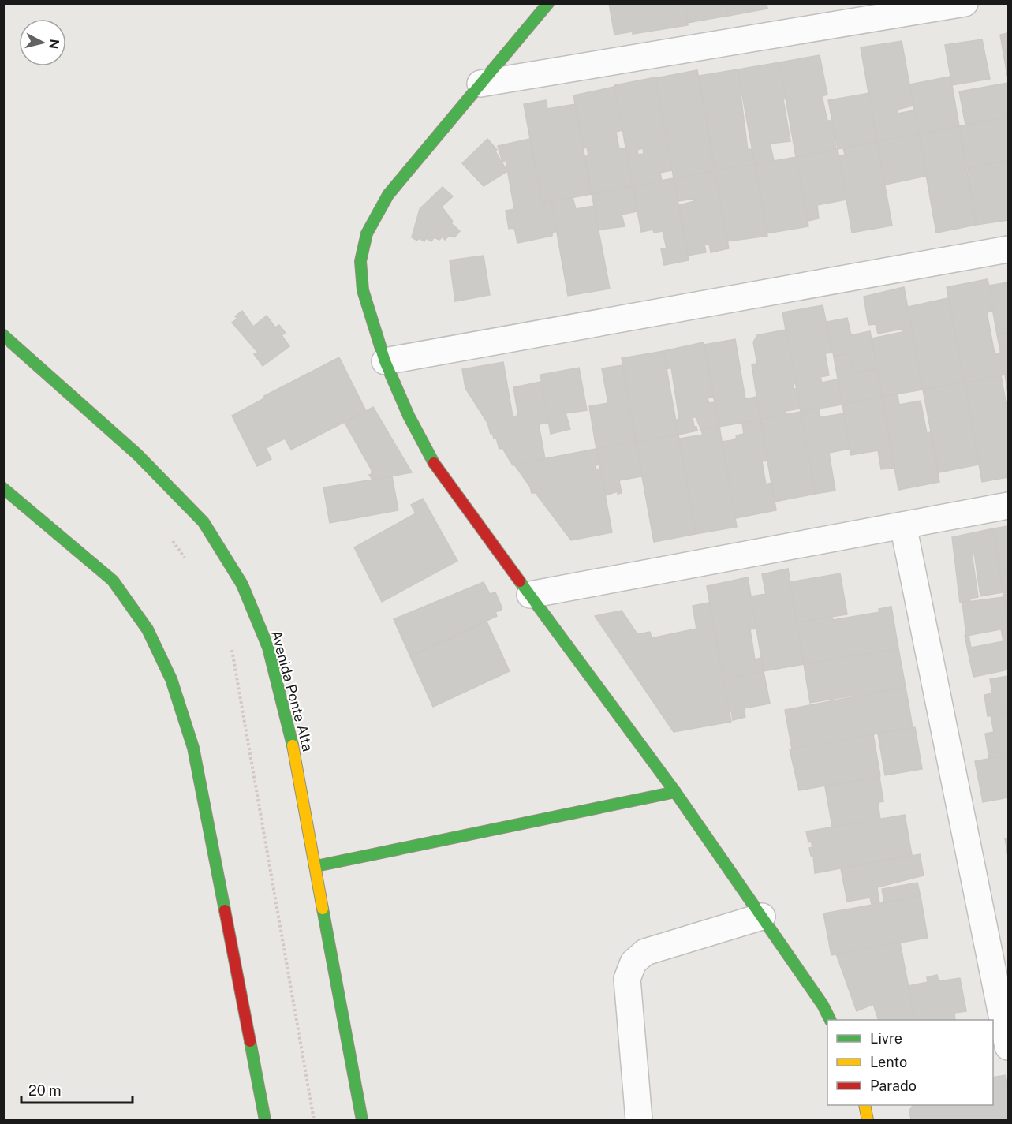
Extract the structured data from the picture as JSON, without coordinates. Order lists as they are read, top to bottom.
{
  "streets": {
    "street": ["Avenida Ponte Alta"]
  },
  "legend": ["Livre", "Lento", "Parado"],
  "scale_bar": "20 m",
  "north": "right"
}
